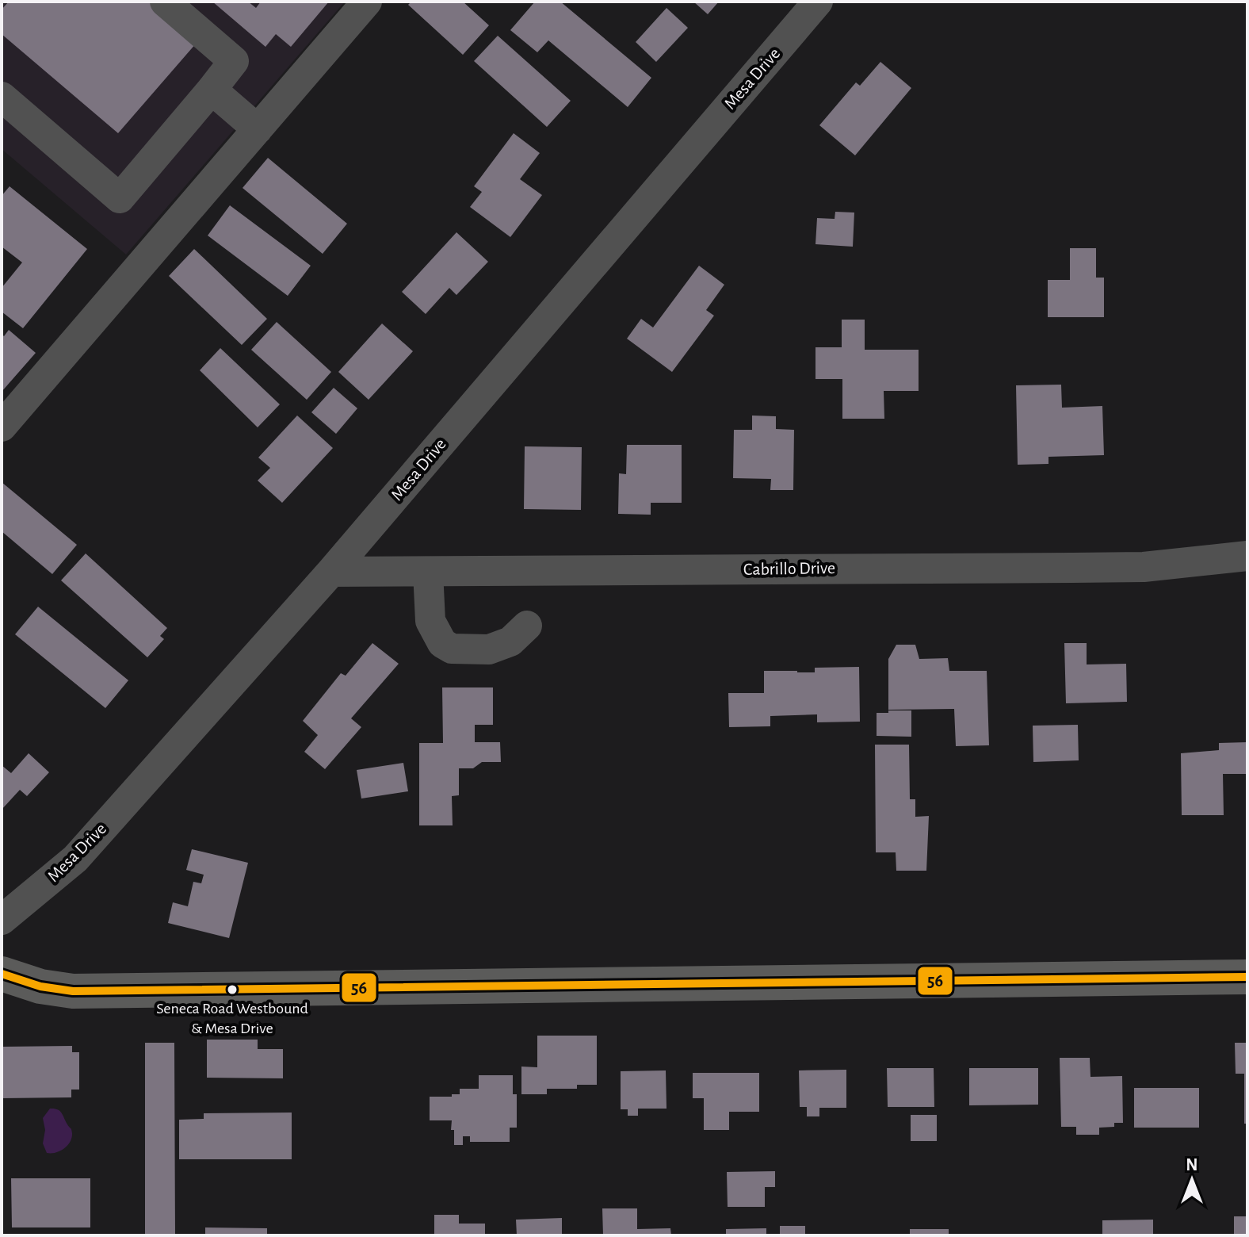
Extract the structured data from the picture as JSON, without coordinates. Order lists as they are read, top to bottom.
{
  "streets": {
    "street": ["Mesa Drive", "Cabrillo Drive"]
  },
  "crossings": [
    ["Mesa Drive", "Cabrillo Drive"]
  ],
  "places": ["Seneca Road Westbound & Mesa Drive"],
  "lines": ["transit line 56"],
  "north": "top"
}
